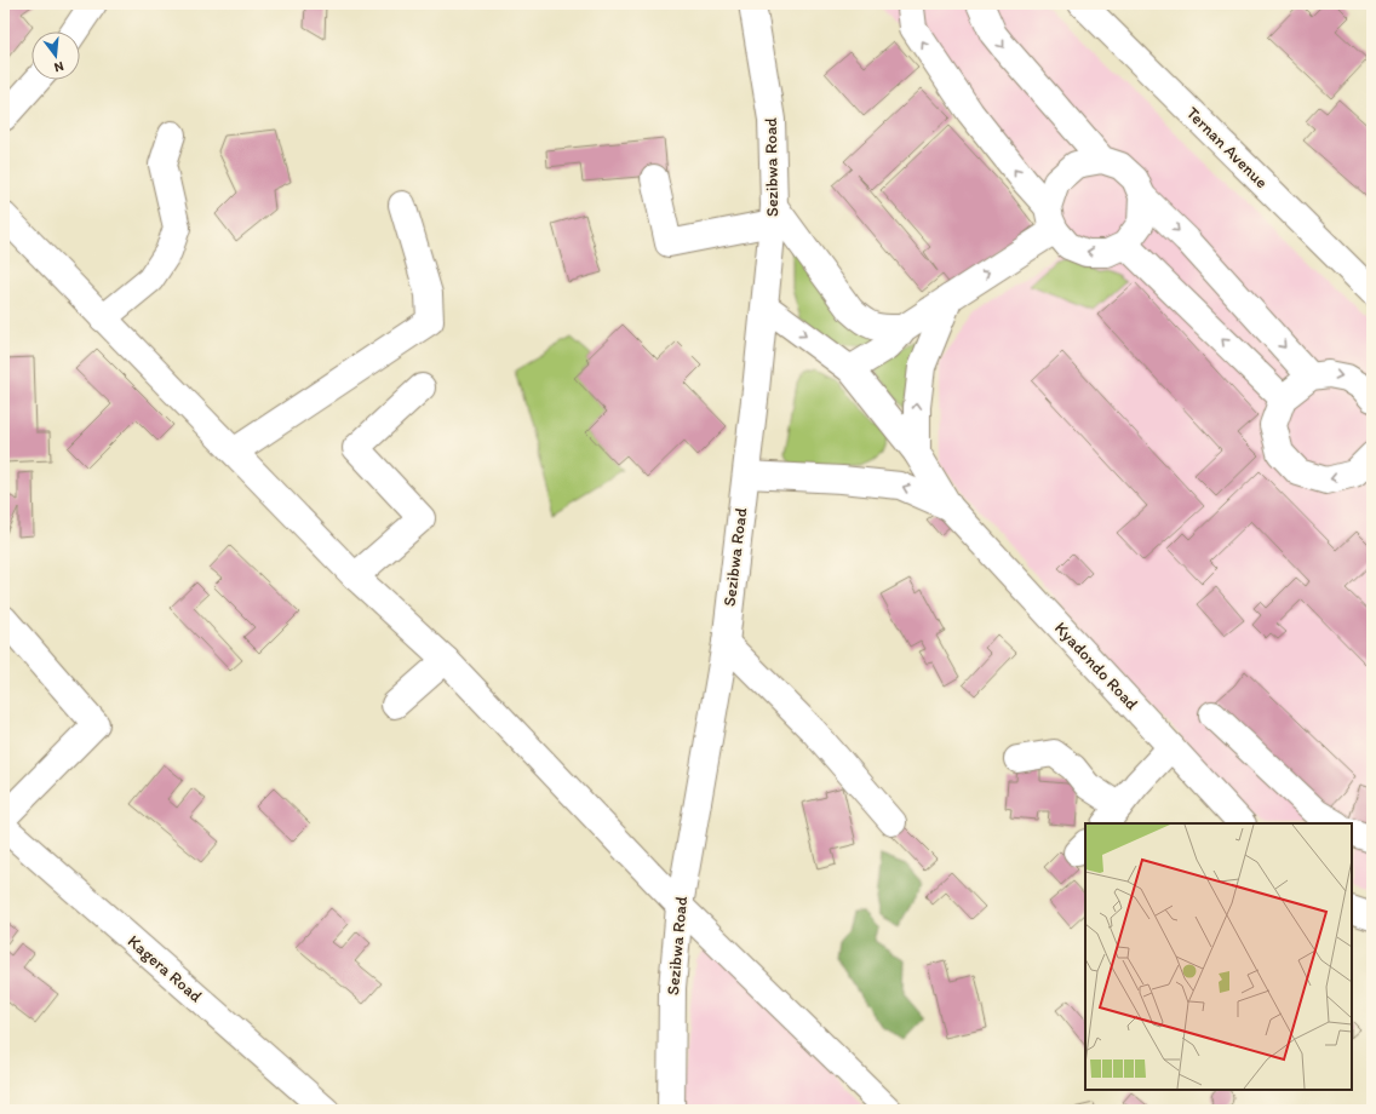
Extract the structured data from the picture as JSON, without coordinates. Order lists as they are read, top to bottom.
{
  "streets": {
    "street": [
      "Ternan Avenue",
      "Sezibwa Road",
      "Kyadondo Road",
      "Kagera Road"
    ]
  },
  "crossings": [
    ["Sezibwa Road", "Kyadondo Road"]
  ],
  "north": "bottom"
}
